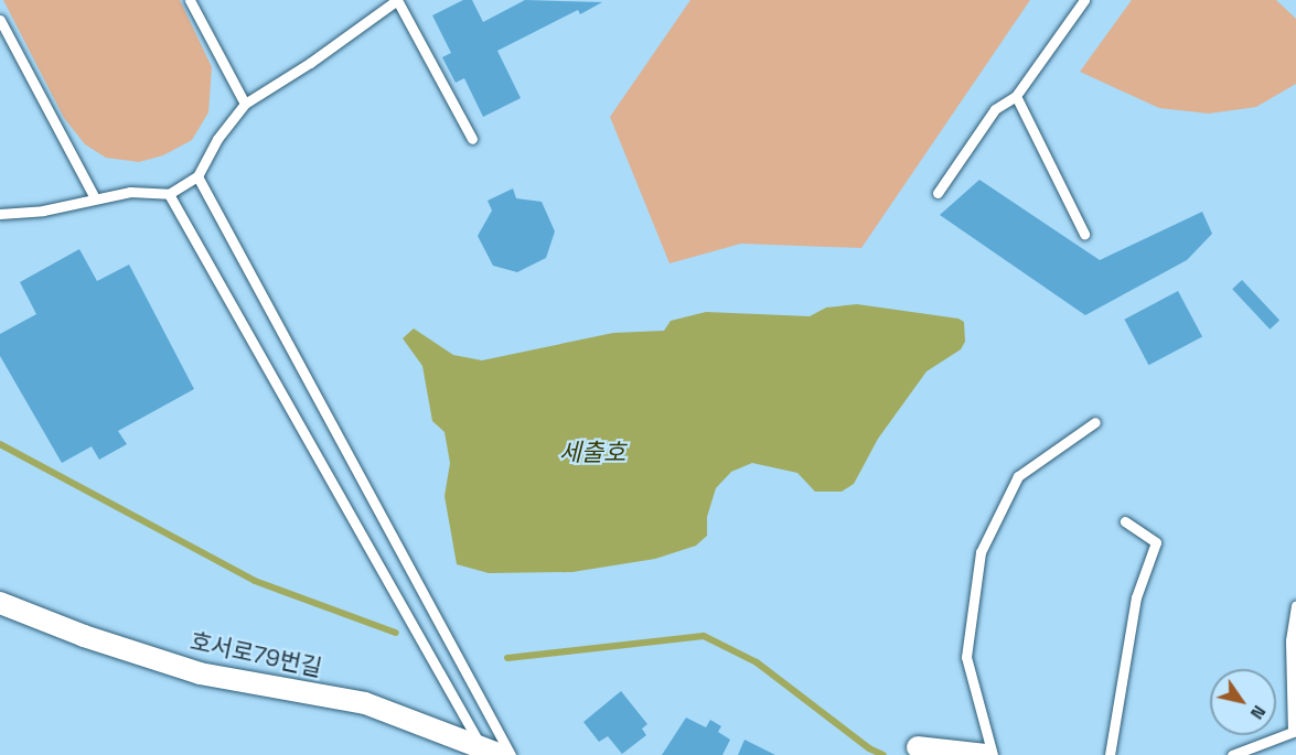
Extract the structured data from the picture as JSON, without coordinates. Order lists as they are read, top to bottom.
{
  "streets": {
    "street": ["호서로79번길"]
  },
  "water": ["세출호"],
  "north": "bottom right"
}
